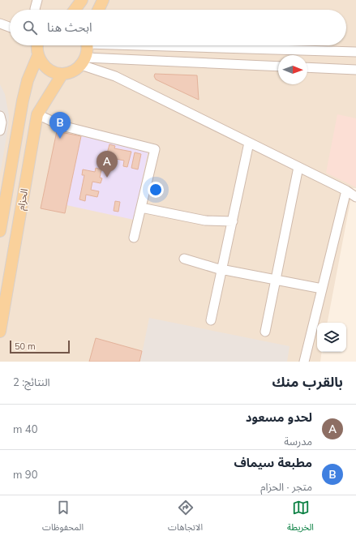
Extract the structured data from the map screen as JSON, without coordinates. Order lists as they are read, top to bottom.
{
  "streets": {
    "main road": ["الحزام"]
  },
  "scale_bar": "50 m",
  "north": "right",
  "page": {
    "search": "ابحث هنا",
    "pins": ["B", "A"],
    "scale": "50 m",
    "heading": ["بالقرب منك", "النتائج: 2"],
    "list": [
      {
        "mark": "A",
        "name": "لحدو مسعود",
        "note": "مدرسة",
        "value": "40 m"
      },
      {
        "mark": "B",
        "name": "مطبعة سيماف",
        "note": "متجر · الحزام",
        "value": "90 m"
      }
    ],
    "nav": ["الخريطة", "الاتجاهات", "المحفوظات"]
  }
}
